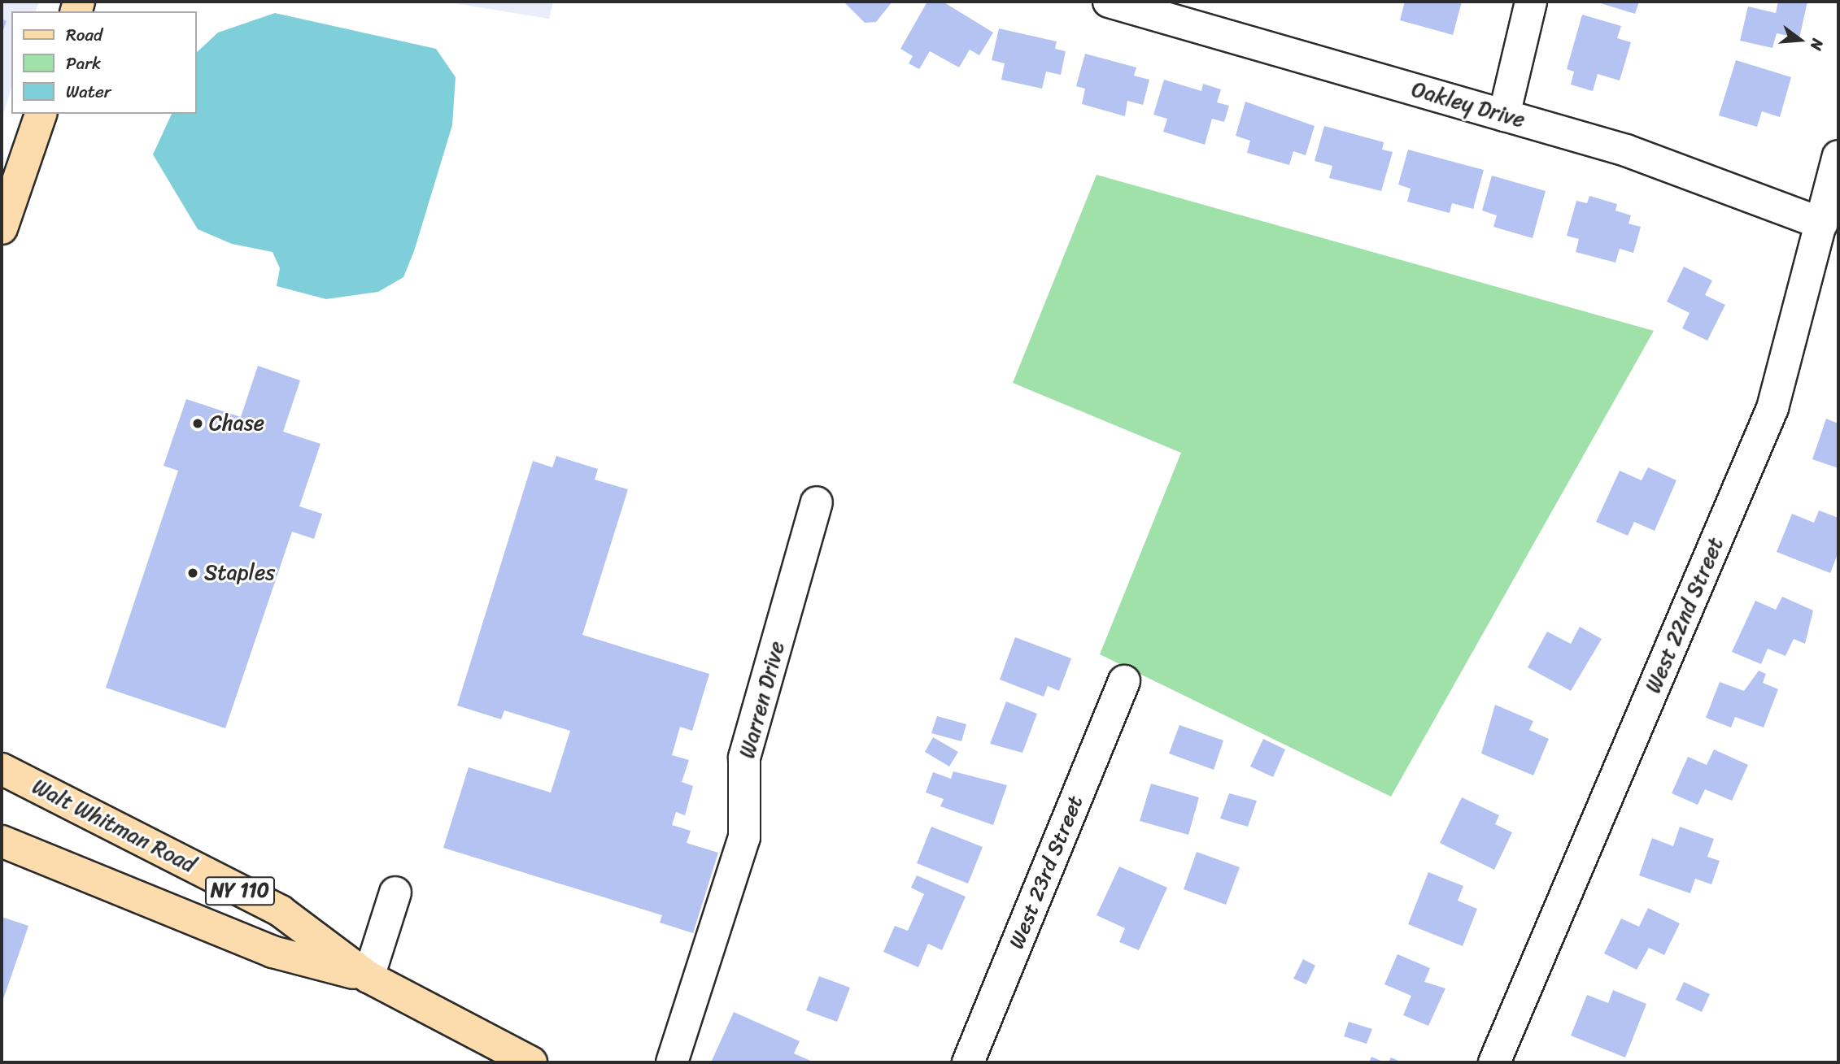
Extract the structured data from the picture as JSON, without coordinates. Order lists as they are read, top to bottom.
{
  "streets": {
    "main road": ["Walt Whitman Road", "NY 110"],
    "street": [
      "Oakley Drive",
      "West 22nd Street",
      "Warren Drive",
      "West 23rd Street"
    ]
  },
  "crossings": [
    ["Oakley Drive", "West 22nd Street"]
  ],
  "places": ["Chase", "Staples"],
  "legend": ["Road", "Park", "Water"],
  "north": "right"
}
